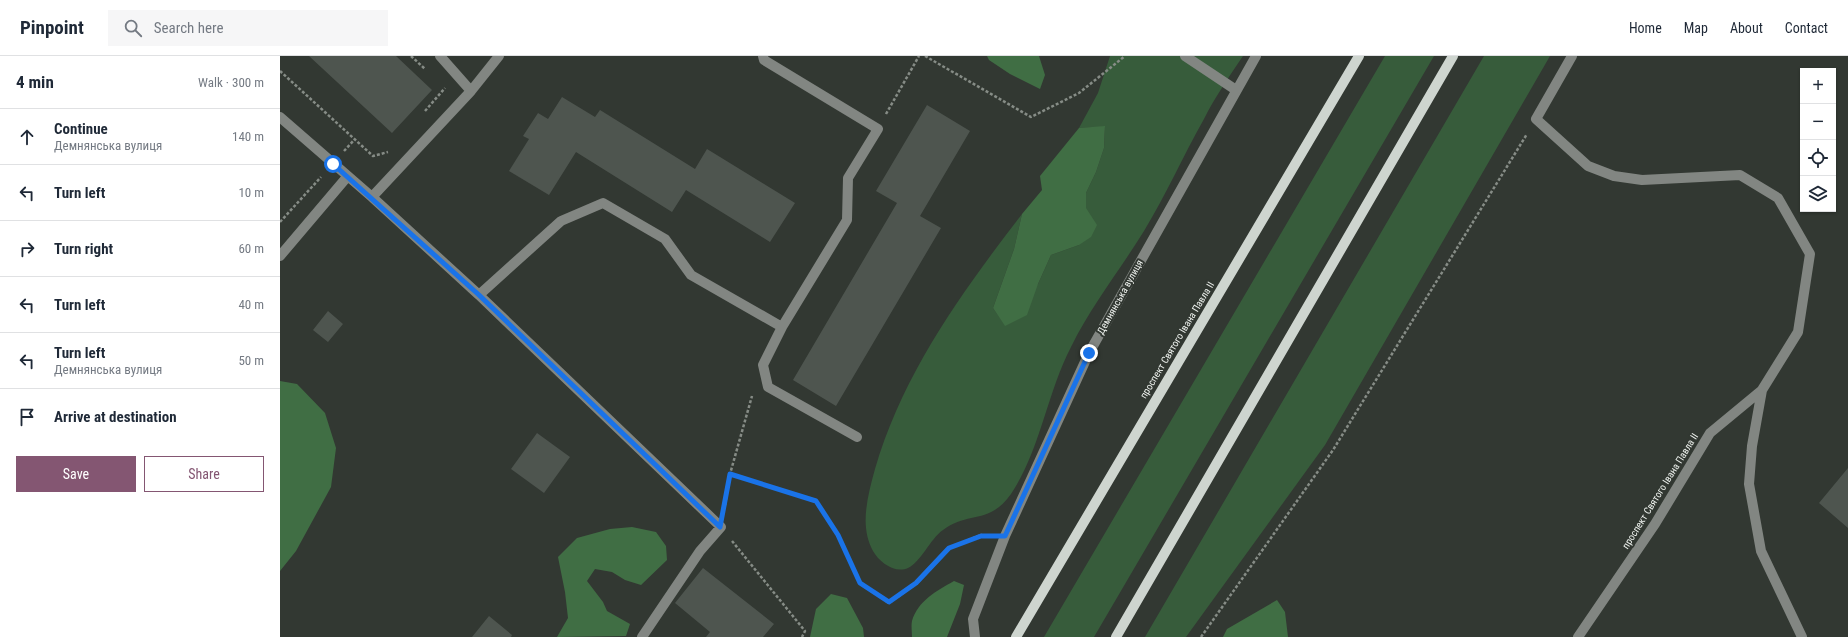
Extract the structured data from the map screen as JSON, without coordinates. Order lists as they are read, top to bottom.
{
  "streets": {
    "main road": ["проспект Святого Івана Павла II"],
    "street": ["Демнянська вулиця"]
  },
  "page": {
    "header": "Pinpoint",
    "search": "Search here",
    "nav": [
      "Home",
      "Map",
      "About",
      "Contact"
    ],
    "heading": ["4 min", "Walk · 300 m"],
    "map_buttons": ["+", "−"],
    "list": [
      ["Continue", "Демнянська вулиця", "140 m"],
      ["Turn left", "10 m"],
      ["Turn right", "60 m"],
      ["Turn left", "40 m"],
      ["Turn left", "Демнянська вулиця", "50 m"],
      "Arrive at destination"
    ],
    "buttons": ["Save", "Share"]
  }
}
